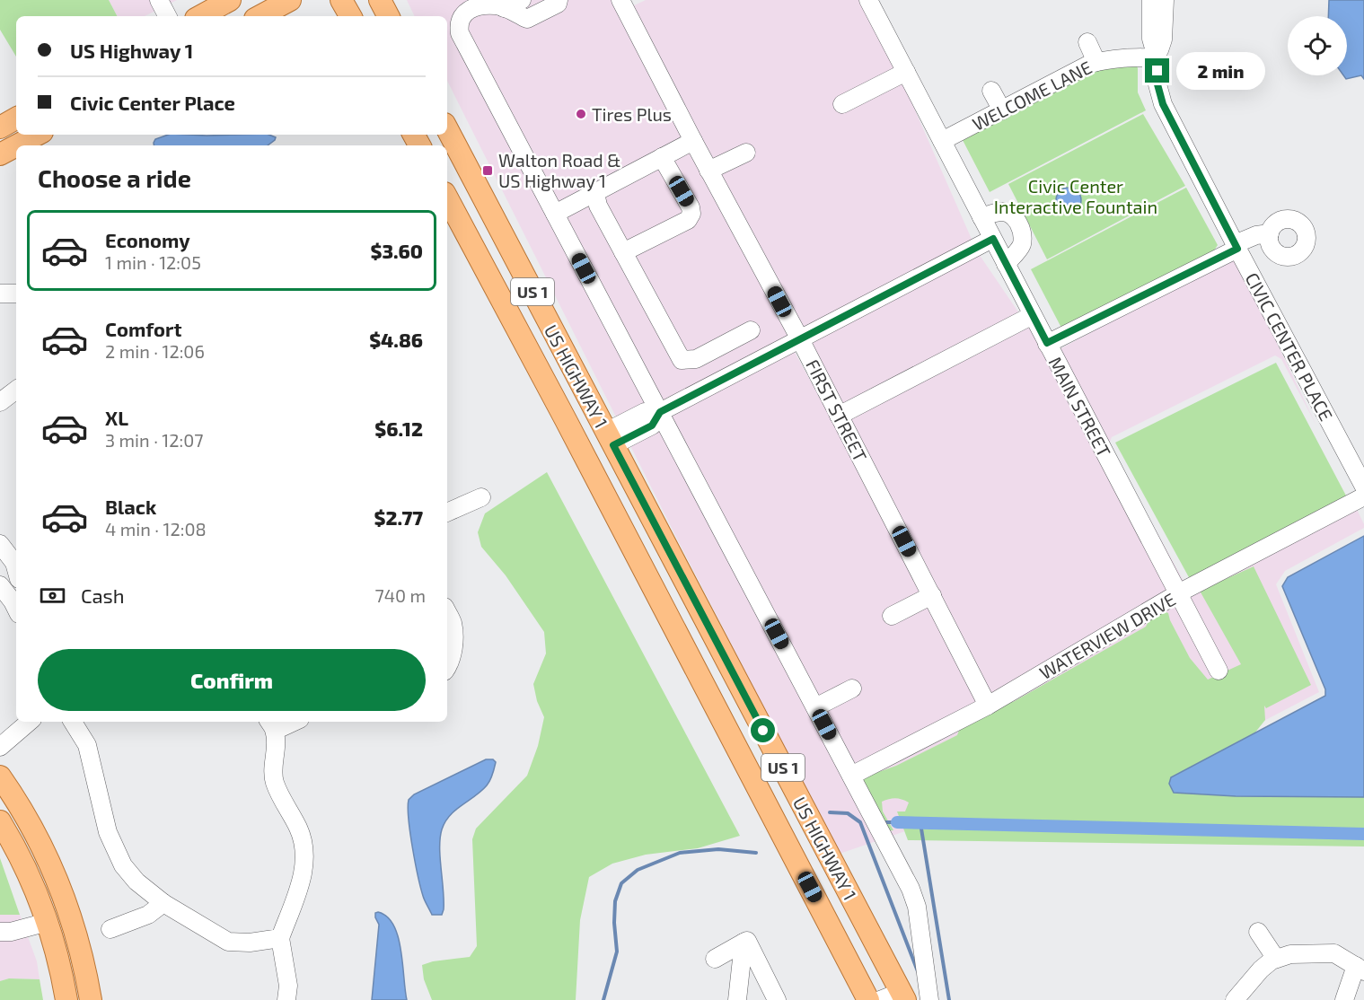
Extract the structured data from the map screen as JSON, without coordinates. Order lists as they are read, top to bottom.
{
  "streets": {
    "main road": ["US 1", "US HIGHWAY 1"],
    "street": [
      "WELCOME LANE",
      "CIVIC CENTER PLACE",
      "MAIN STREET",
      "FIRST STREET",
      "WATERVIEW DRIVE"
    ]
  },
  "crossings": [
    ["WELCOME LANE", "CIVIC CENTER PLACE"],
    ["WELCOME LANE", "MAIN STREET"],
    ["MAIN STREET", "WATERVIEW DRIVE"],
    ["FIRST STREET", "WATERVIEW DRIVE"]
  ],
  "parks": ["Civic Center Interactive Fountain"],
  "places": {
    "other": ["Tires Plus"],
    "transit": ["Walton Road & US Highway 1"]
  },
  "page": {
    "banner": ["US Highway 1", "Civic Center Place"],
    "bubble": "2 min",
    "heading": "Choose a ride",
    "list": [
      {
        "name": "Economy",
        "note": "1 min · 12:05",
        "value": "$3.60"
      },
      {
        "name": "Comfort",
        "note": "2 min · 12:06",
        "value": "$4.86"
      },
      {
        "name": "XL",
        "note": "3 min · 12:07",
        "value": "$6.12"
      },
      {
        "name": "Black",
        "note": "4 min · 12:08",
        "value": "$2.77"
      }
    ],
    "pay": ["Cash", "740 m"],
    "buttons": "Confirm"
  }
}
